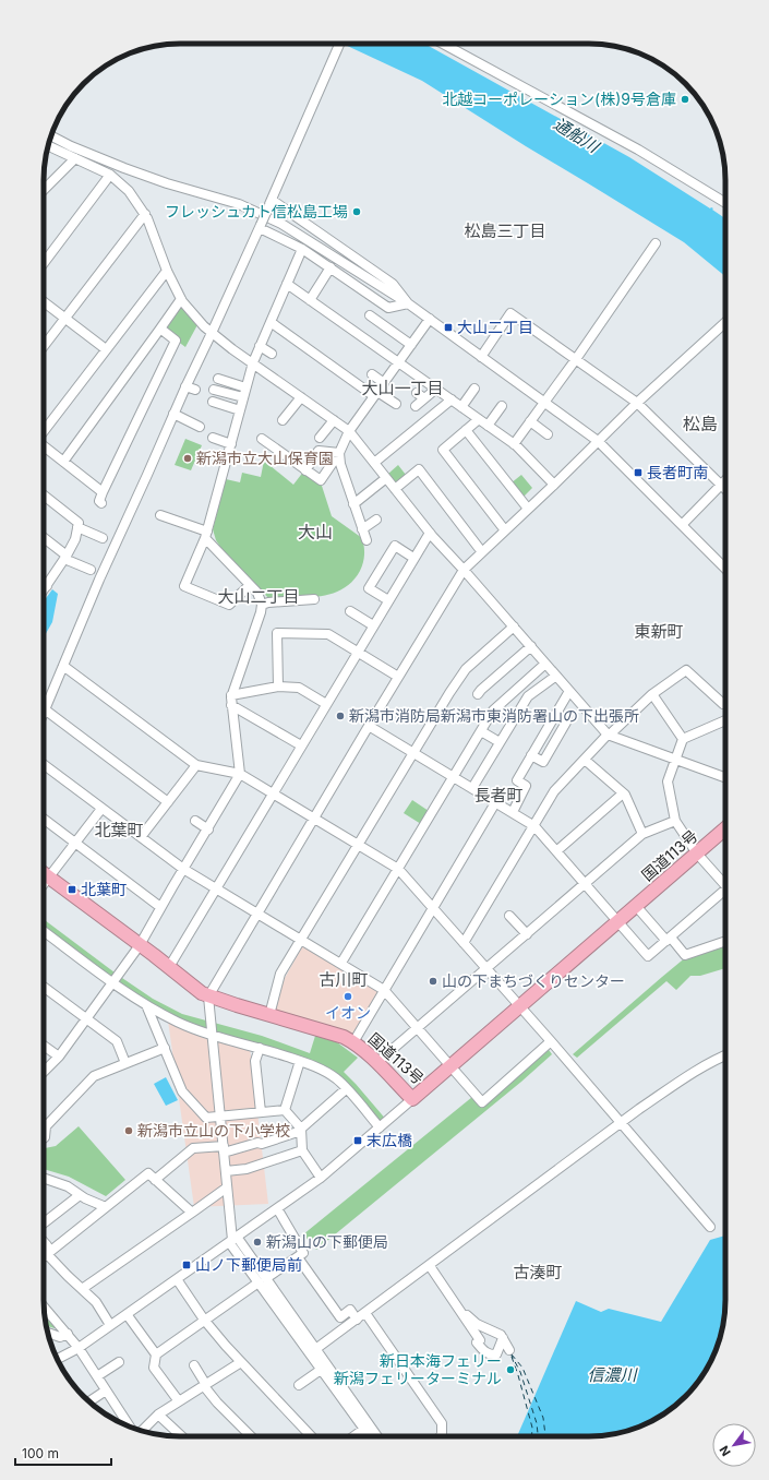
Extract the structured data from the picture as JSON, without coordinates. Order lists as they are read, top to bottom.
{
  "streets": {
    "highway": ["国道113号"]
  },
  "districts": [
    "松島三丁目",
    "大山一丁目",
    "松島",
    "大山",
    "大山二丁目",
    "東新町",
    "長者町",
    "北葉町",
    "古川町",
    "古湊町"
  ],
  "water": ["通船川", "信濃川"],
  "places": {
    "other": [
      "北越コーポレーション(株)9号倉庫",
      "フレッシュカト信松島工場",
      "新潟市立大山保育園",
      "新潟市消防局新潟市東消防署山の下出張所",
      "山の下まちづくりセンター",
      "イオン",
      "新潟市立山の下小学校",
      "新潟山の下郵便局",
      "新日本海フェリー 新潟フェリーターミナル"
    ],
    "transit": [
      "大山二丁目",
      "長者町南",
      "北葉町",
      "末広橋",
      "山ノ下郵便局前"
    ]
  },
  "scale_bar": "100 m",
  "north": "bottom left"
}
